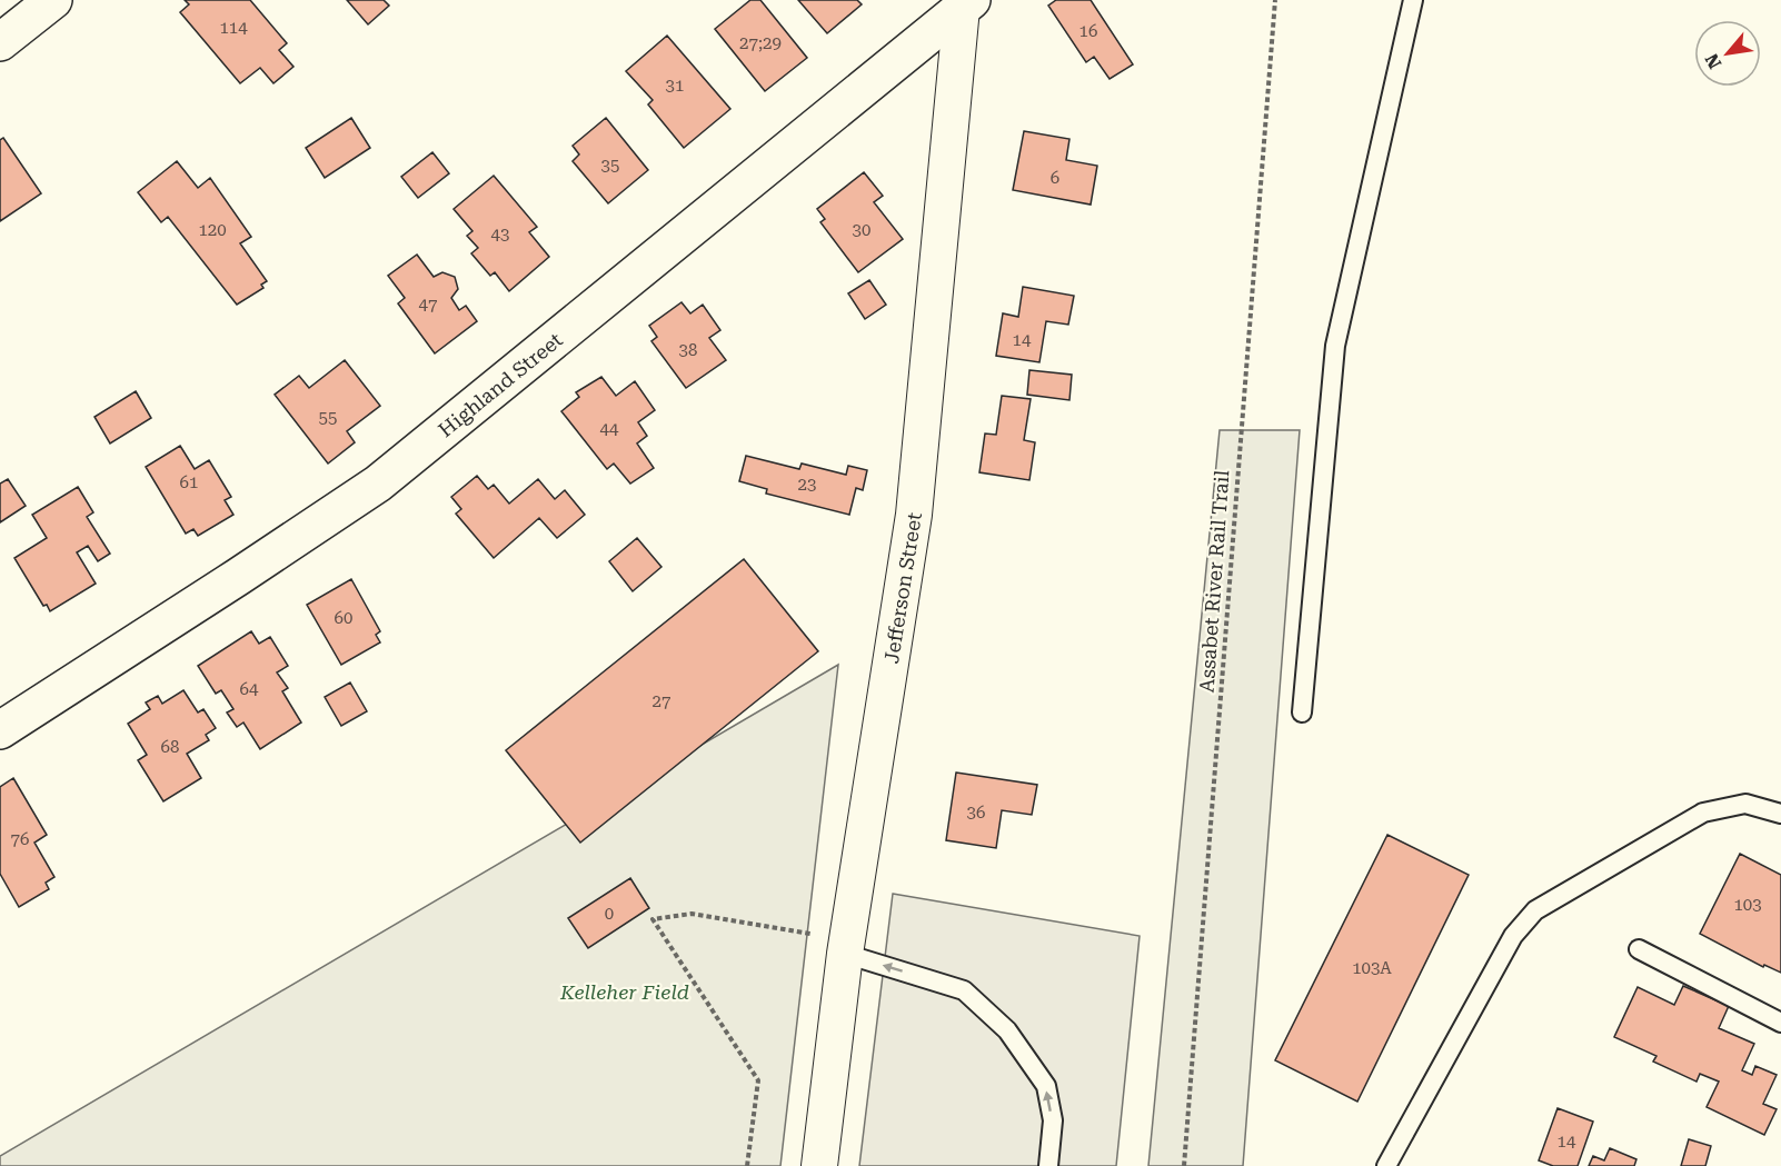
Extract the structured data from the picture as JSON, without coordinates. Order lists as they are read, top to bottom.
{
  "streets": {
    "street": ["Highland Street", "Jefferson Street"],
    "path": ["Assabet River Rail Trail"]
  },
  "crossings": [
    ["Highland Street", "Jefferson Street"]
  ],
  "parks": ["Kelleher Field"],
  "house_numbers": [
    "114",
    "16",
    "27;29",
    "31",
    "35",
    "6",
    "120",
    "30",
    "43",
    "47",
    "14",
    "38",
    "55",
    "44",
    "61",
    "23",
    "60",
    "64",
    "27",
    "68",
    "36",
    "76",
    "103",
    "0",
    "103A",
    "14"
  ],
  "north": "bottom left"
}
